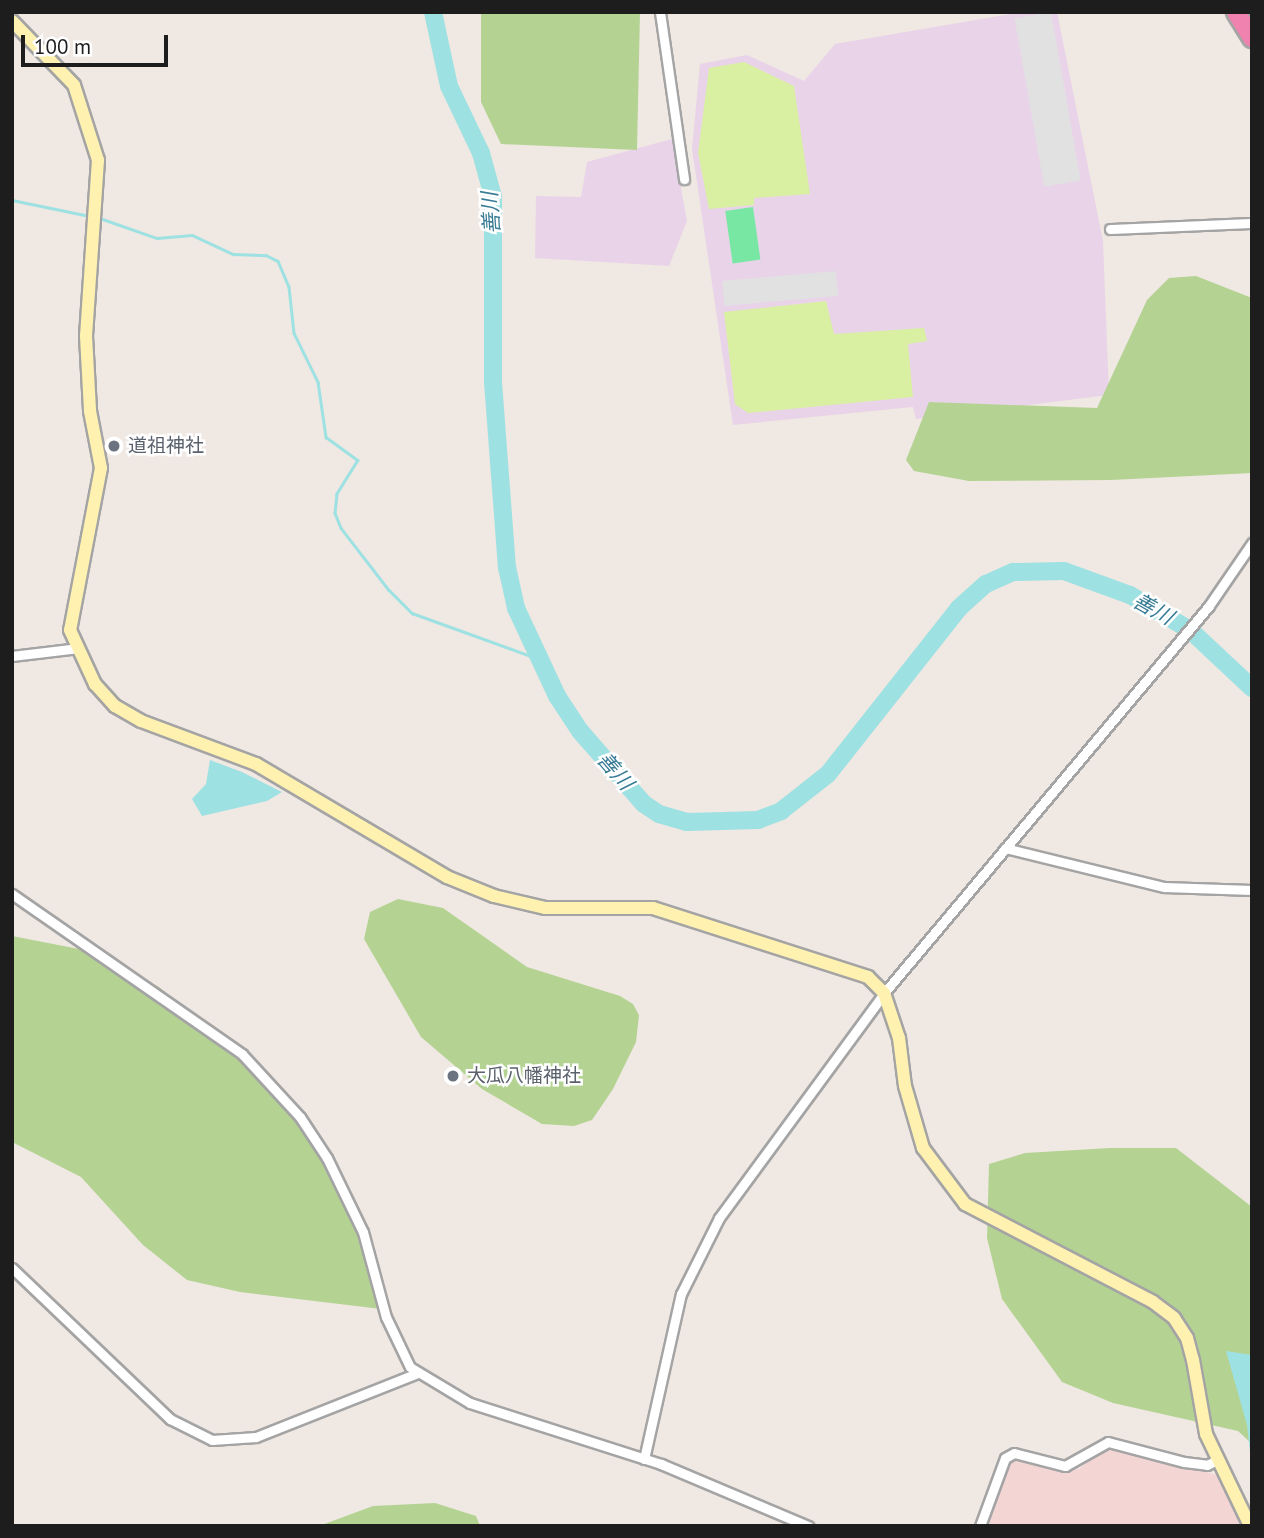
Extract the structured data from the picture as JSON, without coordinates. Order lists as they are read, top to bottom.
{
  "water": ["善川"],
  "places": ["道祖神社", "大瓜八幡神社"],
  "scale_bar": "100 m"
}
